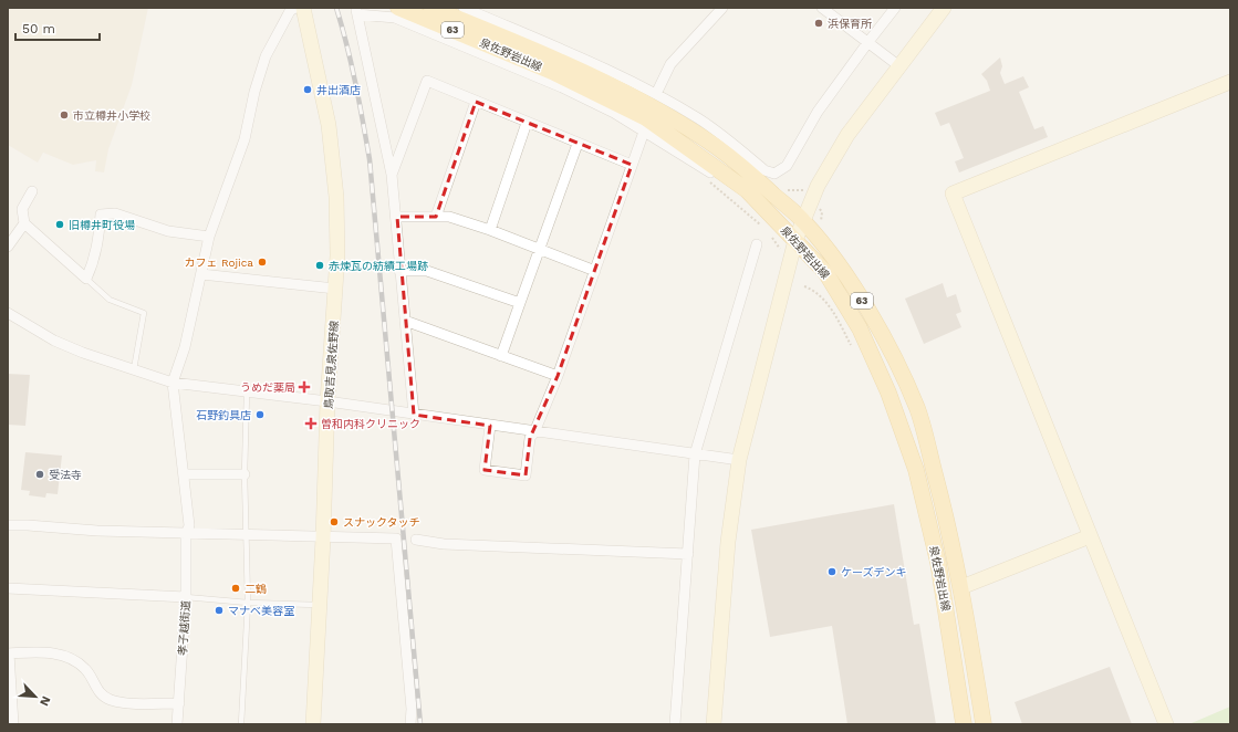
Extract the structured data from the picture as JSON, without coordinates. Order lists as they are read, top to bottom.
{
  "streets": {
    "main road": ["63", "泉佐野岩出線"],
    "street": ["鳥取吉見泉佐野線", "孝子越街道"]
  },
  "places": {
    "other": [
      "浜保育所",
      "井出酒店",
      "市立樽井小学校",
      "旧樽井町役場",
      "カフェ Rojica",
      "赤煉瓦の紡績工場跡",
      "石野釣具店",
      "受法寺",
      "スナックタッチ",
      "ケーズデンキ",
      "二鶴",
      "マナベ美容室"
    ],
    "health": ["うめだ薬局", "曽和内科クリニック"]
  },
  "scale_bar": "50 m",
  "north": "bottom right"
}
